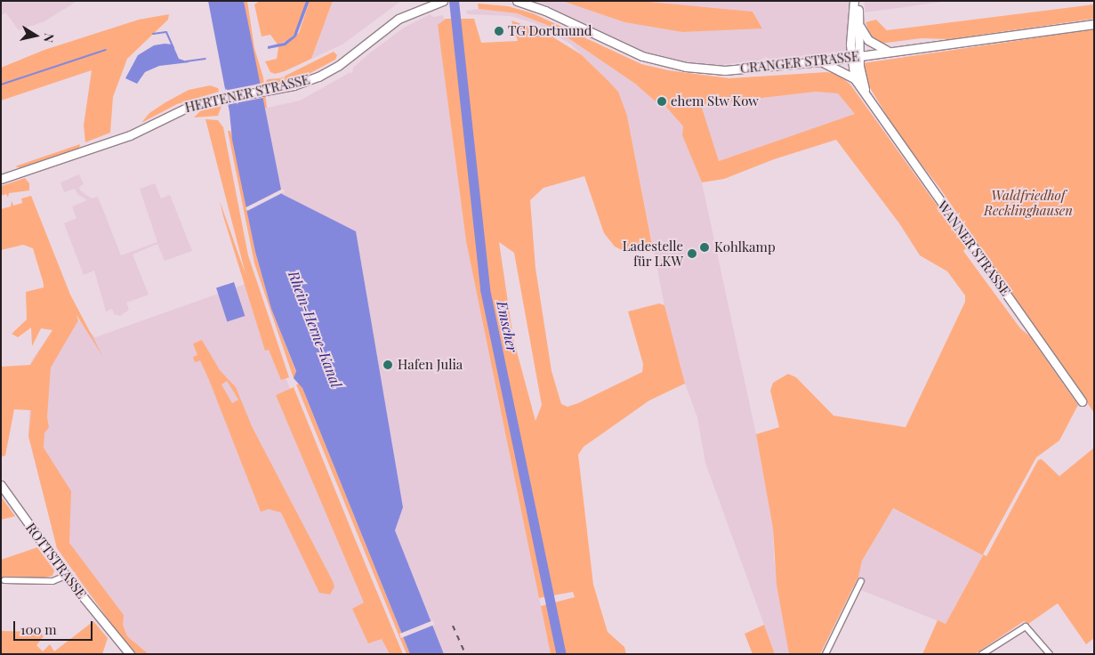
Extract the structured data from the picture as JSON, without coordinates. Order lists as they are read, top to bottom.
{
  "streets": {
    "main road": [
      "CRANGER STRASSE",
      "HERTENER STRASSE",
      "WANNER STRASSE",
      "ROTTSTRASSE"
    ]
  },
  "crossings": [
    ["CRANGER STRASSE", "WANNER STRASSE"]
  ],
  "water": ["Emscher", "Rhein-Herne-Kanal"],
  "parks": ["Waldfriedhof Recklinghausen"],
  "places": [
    "TG Dortmund",
    "ehem Stw Kow",
    "Kohlkamp",
    "Ladestelle für LKW",
    "Hafen Julia"
  ],
  "scale_bar": "100 m",
  "north": "right"
}
